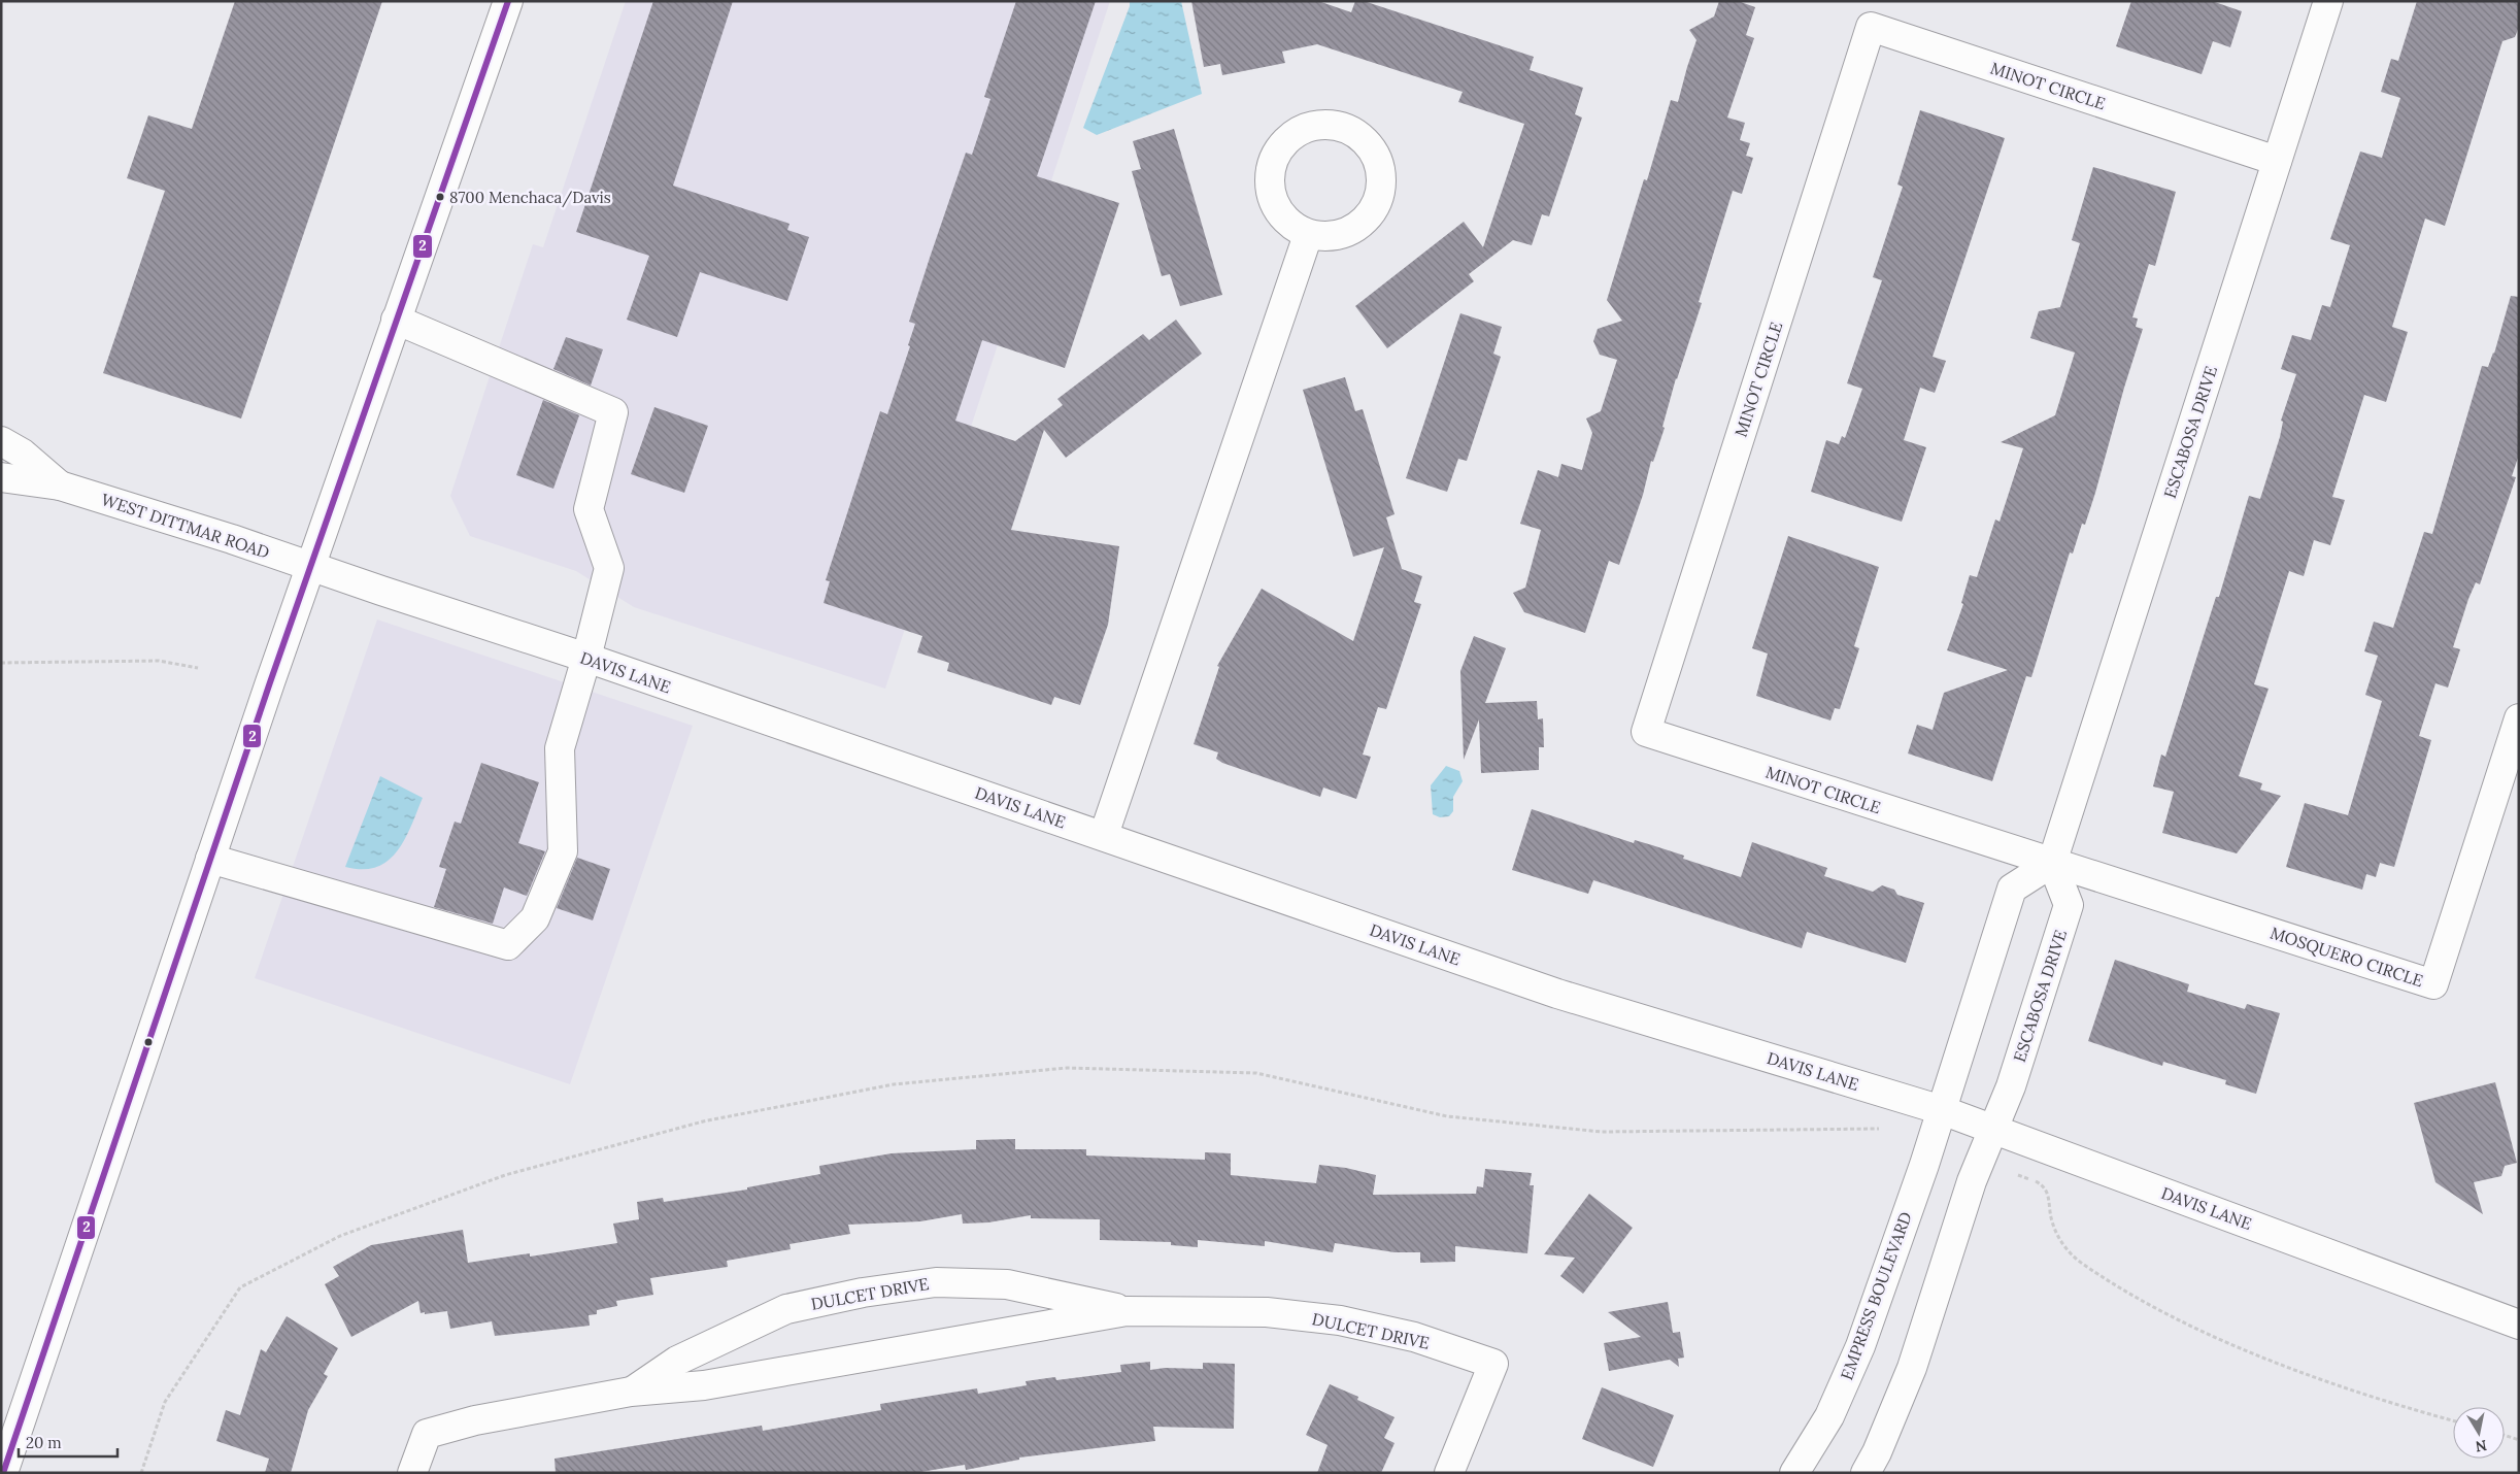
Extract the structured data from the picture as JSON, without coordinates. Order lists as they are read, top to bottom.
{
  "streets": {
    "street": [
      "MINOT CIRCLE",
      "ESCABOSA DRIVE",
      "WEST DITTMAR ROAD",
      "DAVIS LANE",
      "MOSQUERO CIRCLE",
      "DULCET DRIVE",
      "EMPRESS BOULEVARD"
    ]
  },
  "crossings": [
    ["MINOT CIRCLE", "ESCABOSA DRIVE"],
    ["MINOT CIRCLE", "MOSQUERO CIRCLE"],
    ["ESCABOSA DRIVE", "DAVIS LANE"],
    ["ESCABOSA DRIVE", "MOSQUERO CIRCLE"],
    ["WEST DITTMAR ROAD", "DAVIS LANE"],
    ["DAVIS LANE", "EMPRESS BOULEVARD"]
  ],
  "places": ["8700 Menchaca/Davis"],
  "lines": ["transit line 2"],
  "scale_bar": "20 m",
  "north": "bottom"
}
